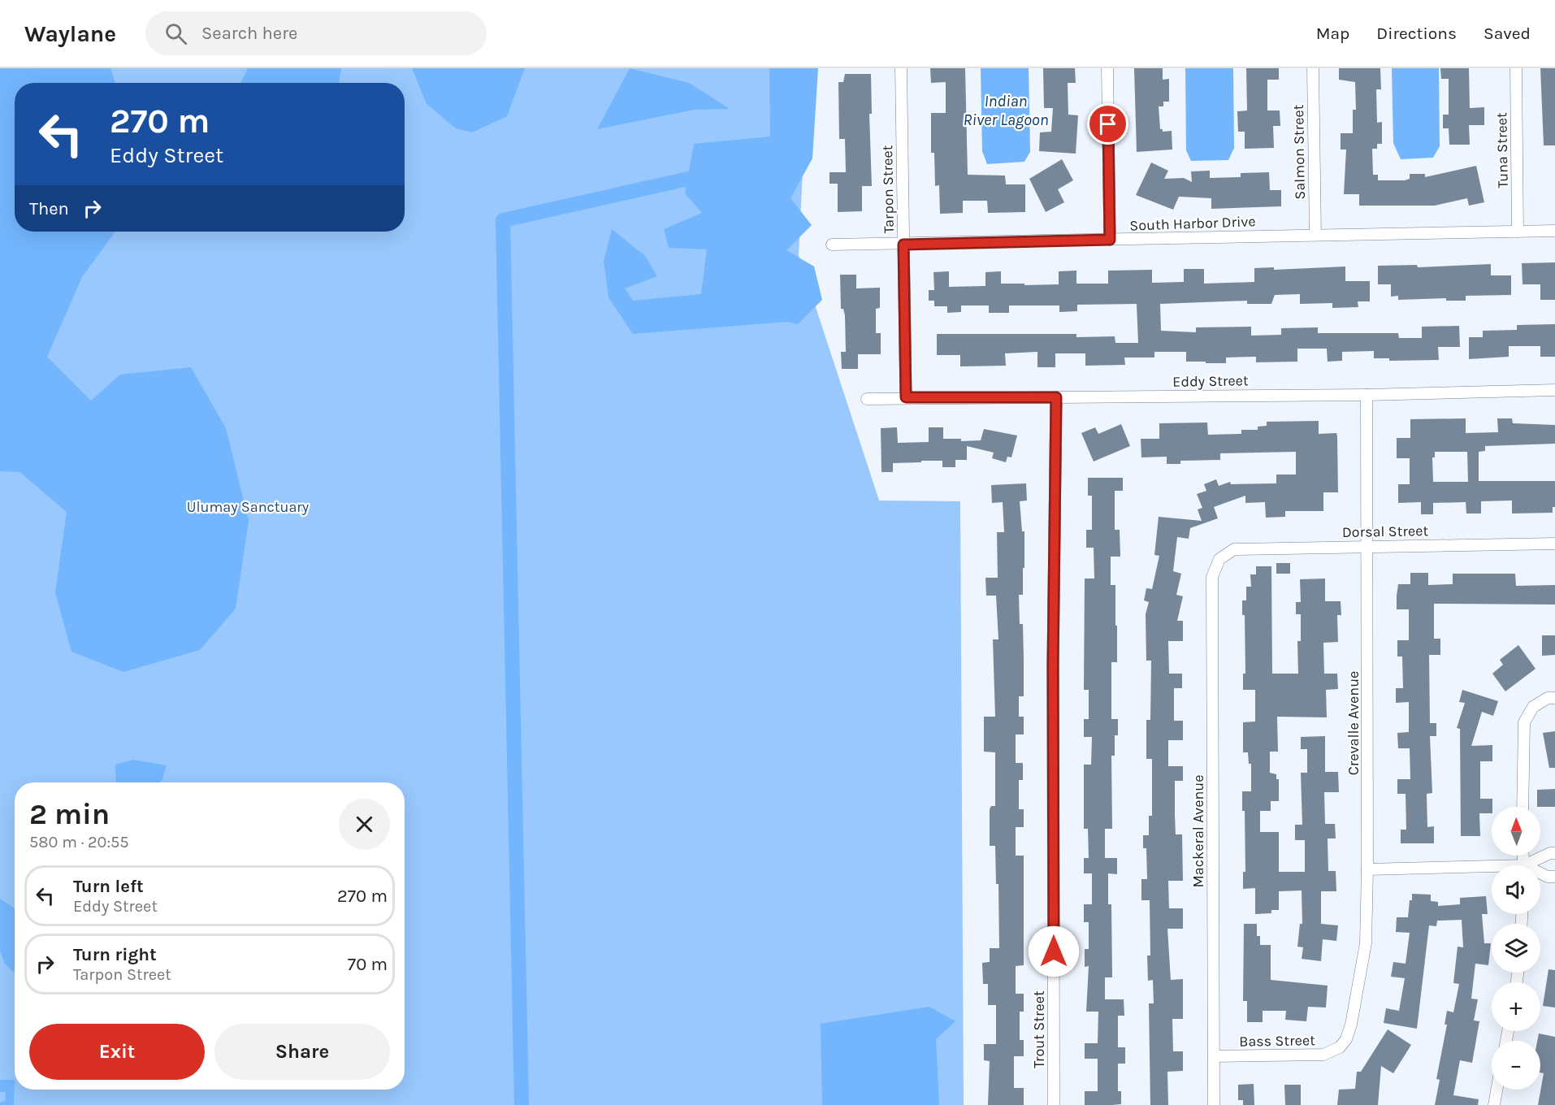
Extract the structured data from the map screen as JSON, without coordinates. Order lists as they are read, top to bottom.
{
  "streets": {
    "street": [
      "Tuna Street",
      "Salmon Street",
      "Tarpon Street",
      "South Harbor Drive",
      "Eddy Street",
      "Dorsal Street",
      "Crevalle Avenue",
      "Mackeral Avenue",
      "Trout Street",
      "Bass Street"
    ]
  },
  "crossings": [
    ["Tuna Street", "South Harbor Drive"],
    ["Salmon Street", "South Harbor Drive"],
    ["Tarpon Street", "South Harbor Drive"],
    ["Tarpon Street", "Eddy Street"],
    ["Eddy Street", "Crevalle Avenue"],
    ["Eddy Street", "Trout Street"],
    ["Dorsal Street", "Crevalle Avenue"],
    ["Dorsal Street", "Mackeral Avenue"],
    ["Crevalle Avenue", "Bass Street"],
    ["Mackeral Avenue", "Bass Street"]
  ],
  "water": ["Indian River Lagoon"],
  "parks": ["Ulumay Sanctuary"],
  "north": "top",
  "page": {
    "header": "Waylane",
    "search": "Search here",
    "nav": ["Map", "Directions", "Saved"],
    "turn": ["270 m", "Eddy Street"],
    "then": "Then",
    "heading": ["2 min", "580 m · 20:55"],
    "map_buttons": ["+", "−"],
    "list": [
      {
        "name": "Turn left",
        "note": "Eddy Street",
        "value": "270 m"
      },
      {
        "name": "Turn right",
        "note": "Tarpon Street",
        "value": "70 m"
      }
    ],
    "buttons": ["Exit", "Share"]
  }
}
